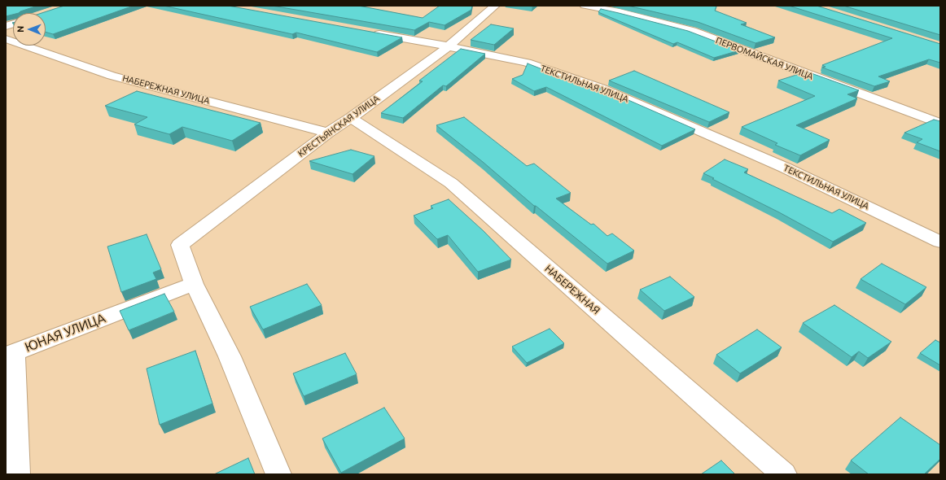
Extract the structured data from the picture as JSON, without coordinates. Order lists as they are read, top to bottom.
{
  "streets": {
    "street": [
      "ПЕРВОМАЙСКАЯ УЛИЦА",
      "ТЕКСТИЛЬНАЯ УЛИЦА",
      "НАБЕРЕЖНАЯ УЛИЦА",
      "КРЕСТЬЯНСКАЯ УЛИЦА",
      "НАБЕРЕЖНАЯ",
      "ЮНАЯ УЛИЦА"
    ]
  },
  "crossings": [
    ["ТЕКСТИЛЬНАЯ УЛИЦА", "КРЕСТЬЯНСКАЯ УЛИЦА"],
    ["НАБЕРЕЖНАЯ УЛИЦА", "КРЕСТЬЯНСКАЯ УЛИЦА"],
    ["КРЕСТЬЯНСКАЯ УЛИЦА", "НАБЕРЕЖНАЯ"],
    ["КРЕСТЬЯНСКАЯ УЛИЦА", "ЮНАЯ УЛИЦА"]
  ],
  "north": "left"
}
